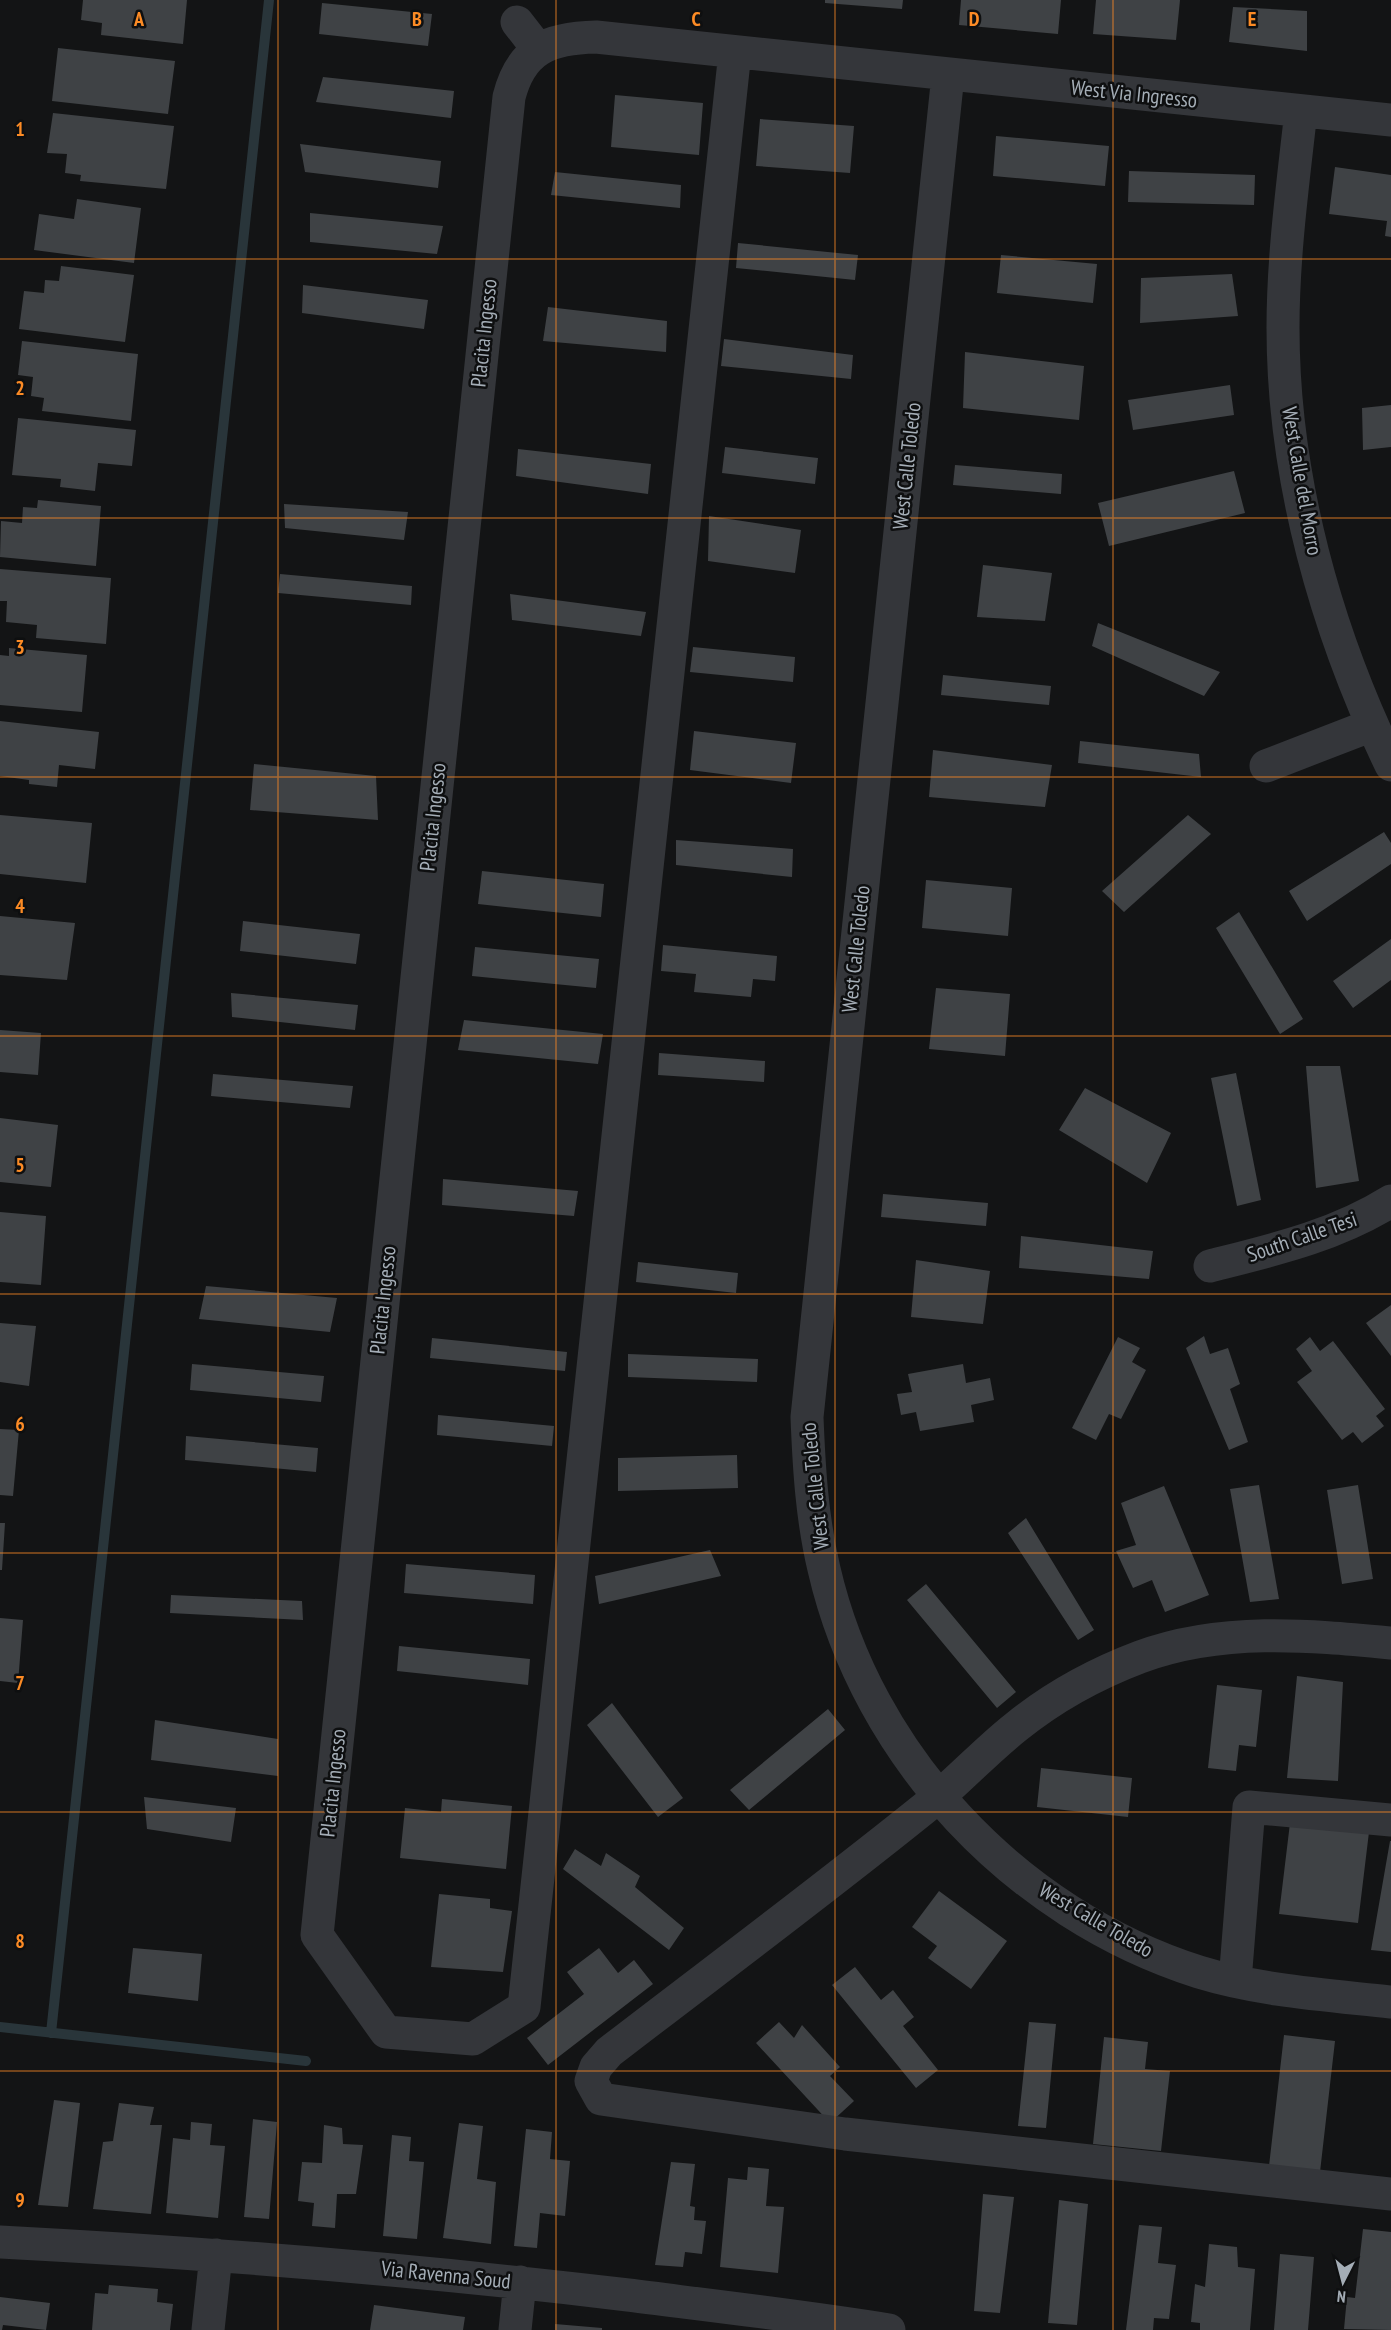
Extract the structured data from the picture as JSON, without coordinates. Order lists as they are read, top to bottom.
{
  "streets": {
    "street": [
      "West Via Ingresso",
      "Placita Ingesso",
      "West Calle Toledo",
      "West Calle del Morro",
      "South Calle Tesi",
      "Via Ravenna Soud"
    ]
  },
  "crossings": [
    ["West Via Ingresso", "Placita Ingesso"],
    ["West Via Ingresso", "West Calle Toledo"],
    ["West Via Ingresso", "West Calle del Morro"]
  ],
  "north": "bottom",
  "grid": {
    "columns": [
      "A",
      "B",
      "C",
      "D",
      "E"
    ],
    "rows": [
      "1",
      "2",
      "3",
      "4",
      "5",
      "6",
      "7",
      "8",
      "9"
    ]
  }
}
